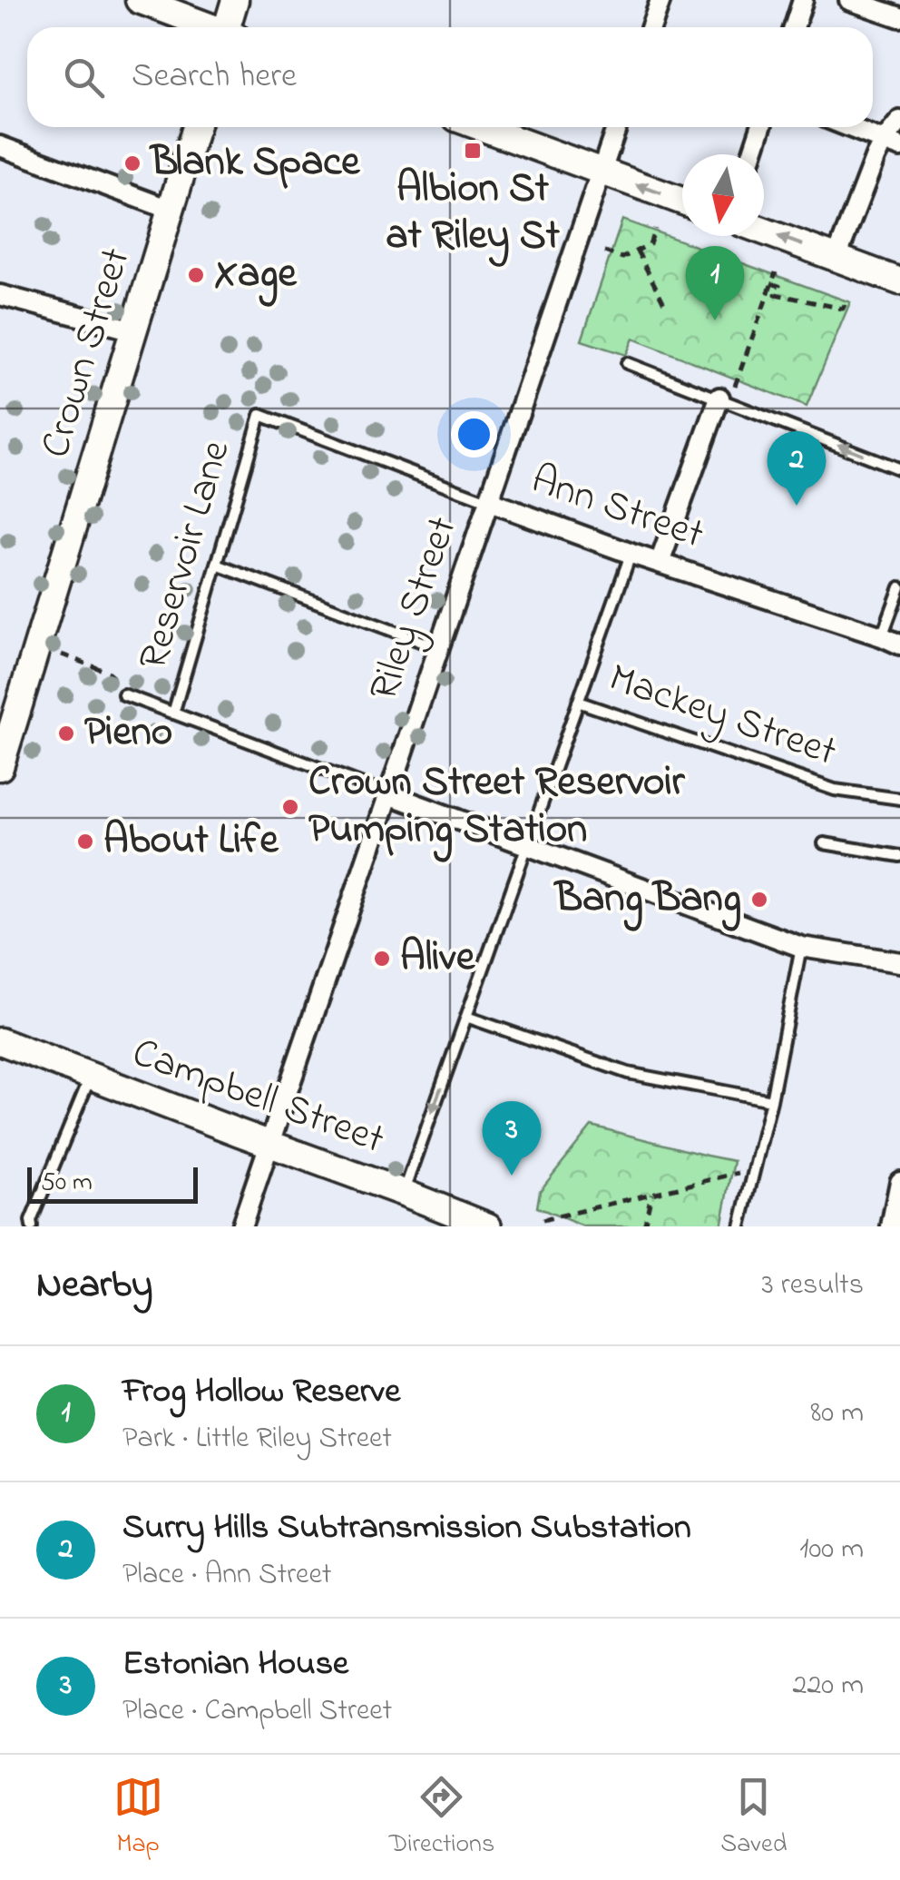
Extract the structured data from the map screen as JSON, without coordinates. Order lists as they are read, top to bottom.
{
  "streets": {
    "street": [
      "Crown Street",
      "Ann Street",
      "Riley Street",
      "Campbell Street"
    ],
    "lane": ["Reservoir Lane", "Mackey Street"]
  },
  "crossings": [
    ["Ann Street", "Reservoir Lane"],
    ["Ann Street", "Riley Street"],
    ["Riley Street", "Campbell Street"]
  ],
  "places": {
    "transit": ["Albion St at Riley St"],
    "other": [
      "Blank Space",
      "Xage",
      "Pieno",
      "Crown Street Reservoir Pumping Station",
      "About Life",
      "Bang Bang",
      "Alive"
    ]
  },
  "scale_bar": "50 m",
  "north": "bottom",
  "page": {
    "search": "Search here",
    "pins": ["1", "2", "3"],
    "scale": "50 m",
    "heading": ["Nearby", "3 results"],
    "list": [
      {
        "mark": "1",
        "name": "Frog Hollow Reserve",
        "note": "Park · Little Riley Street",
        "value": "80 m"
      },
      {
        "mark": "2",
        "name": "Surry Hills Subtransmission Substation",
        "note": "Place · Ann Street",
        "value": "100 m"
      },
      {
        "mark": "3",
        "name": "Estonian House",
        "note": "Place · Campbell Street",
        "value": "220 m"
      }
    ],
    "nav": ["Map", "Directions", "Saved"]
  }
}
